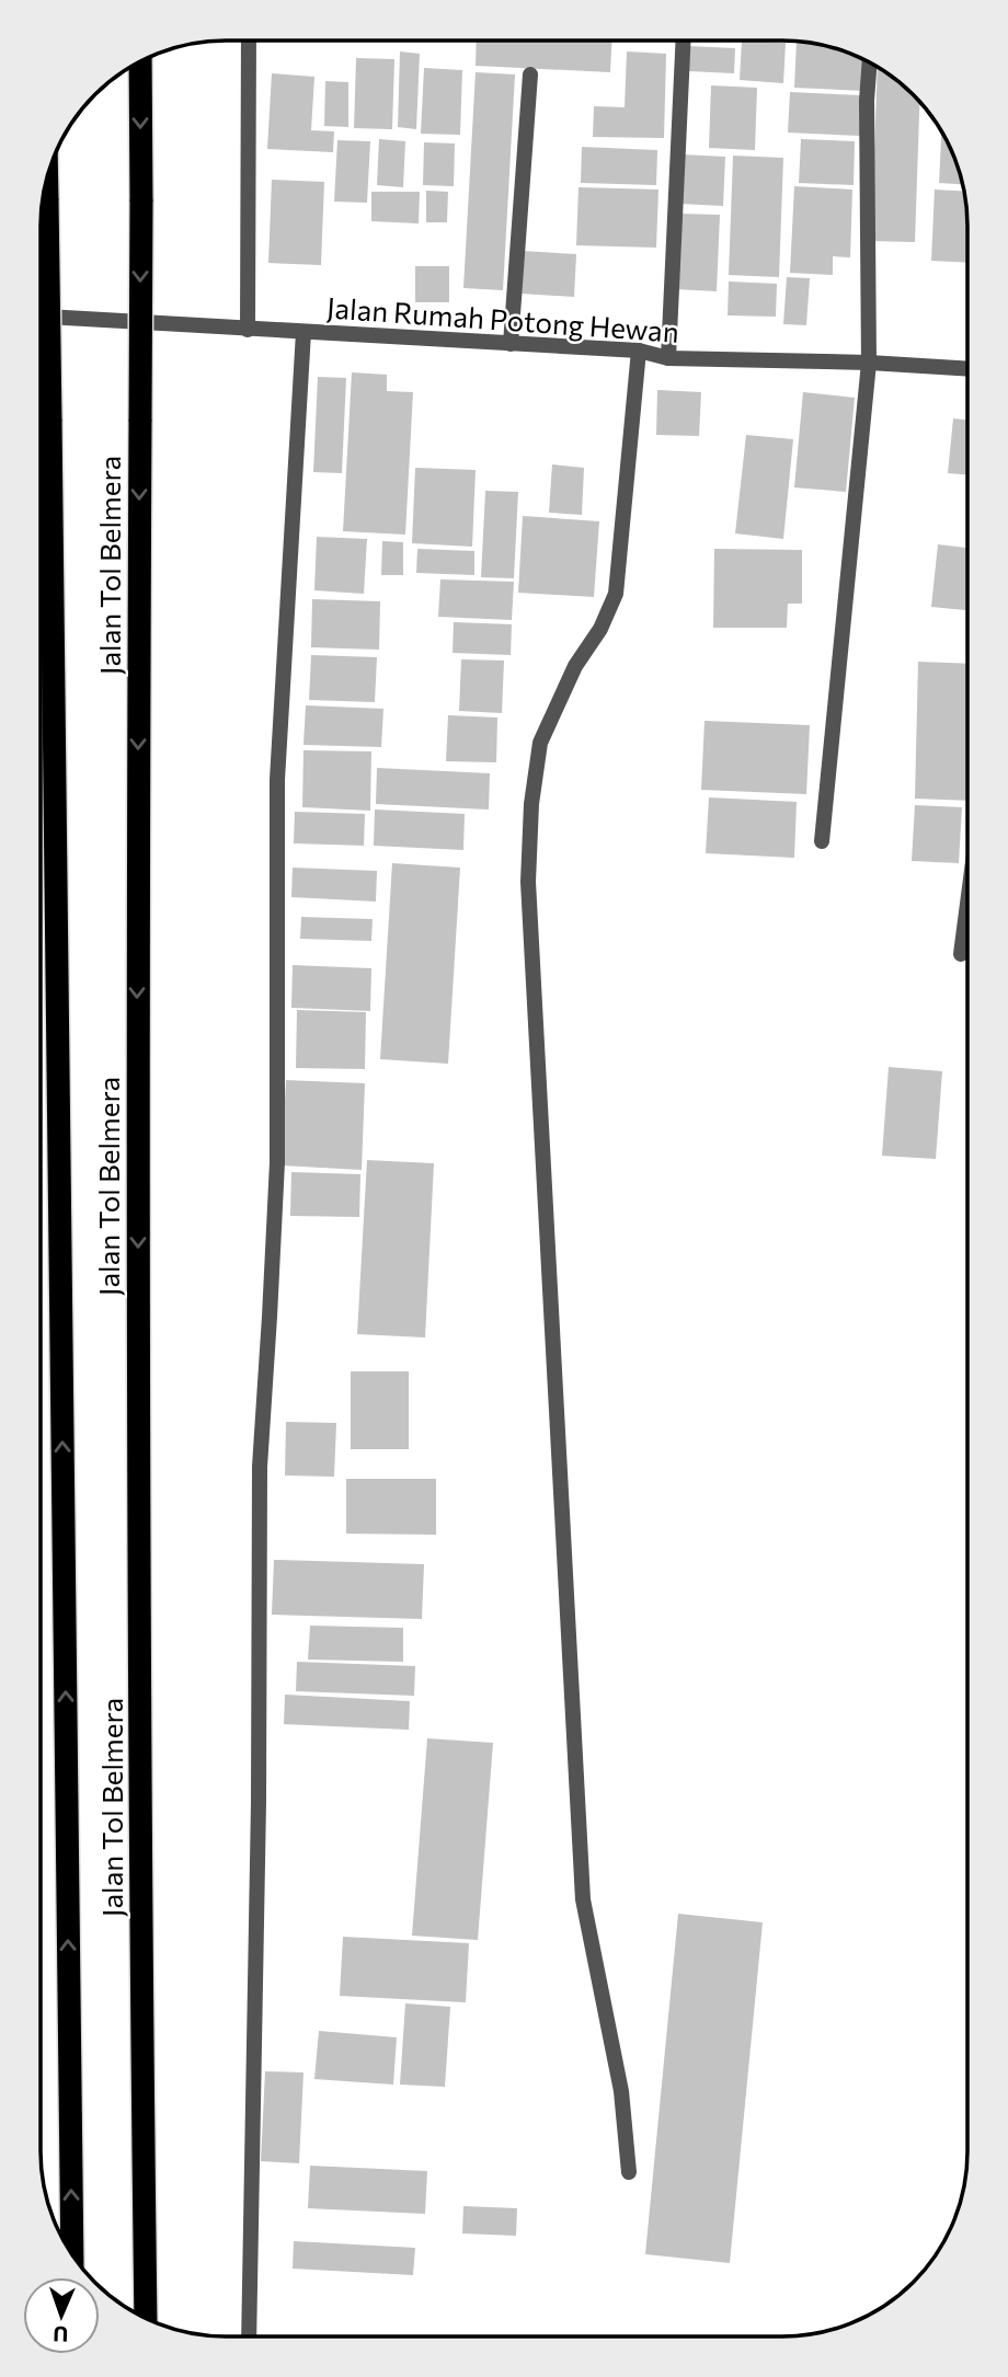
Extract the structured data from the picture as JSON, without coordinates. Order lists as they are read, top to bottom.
{
  "streets": {
    "highway": ["Jalan Tol Belmera"],
    "street": ["Jalan Rumah Potong Hewan"]
  },
  "north": "bottom"
}
